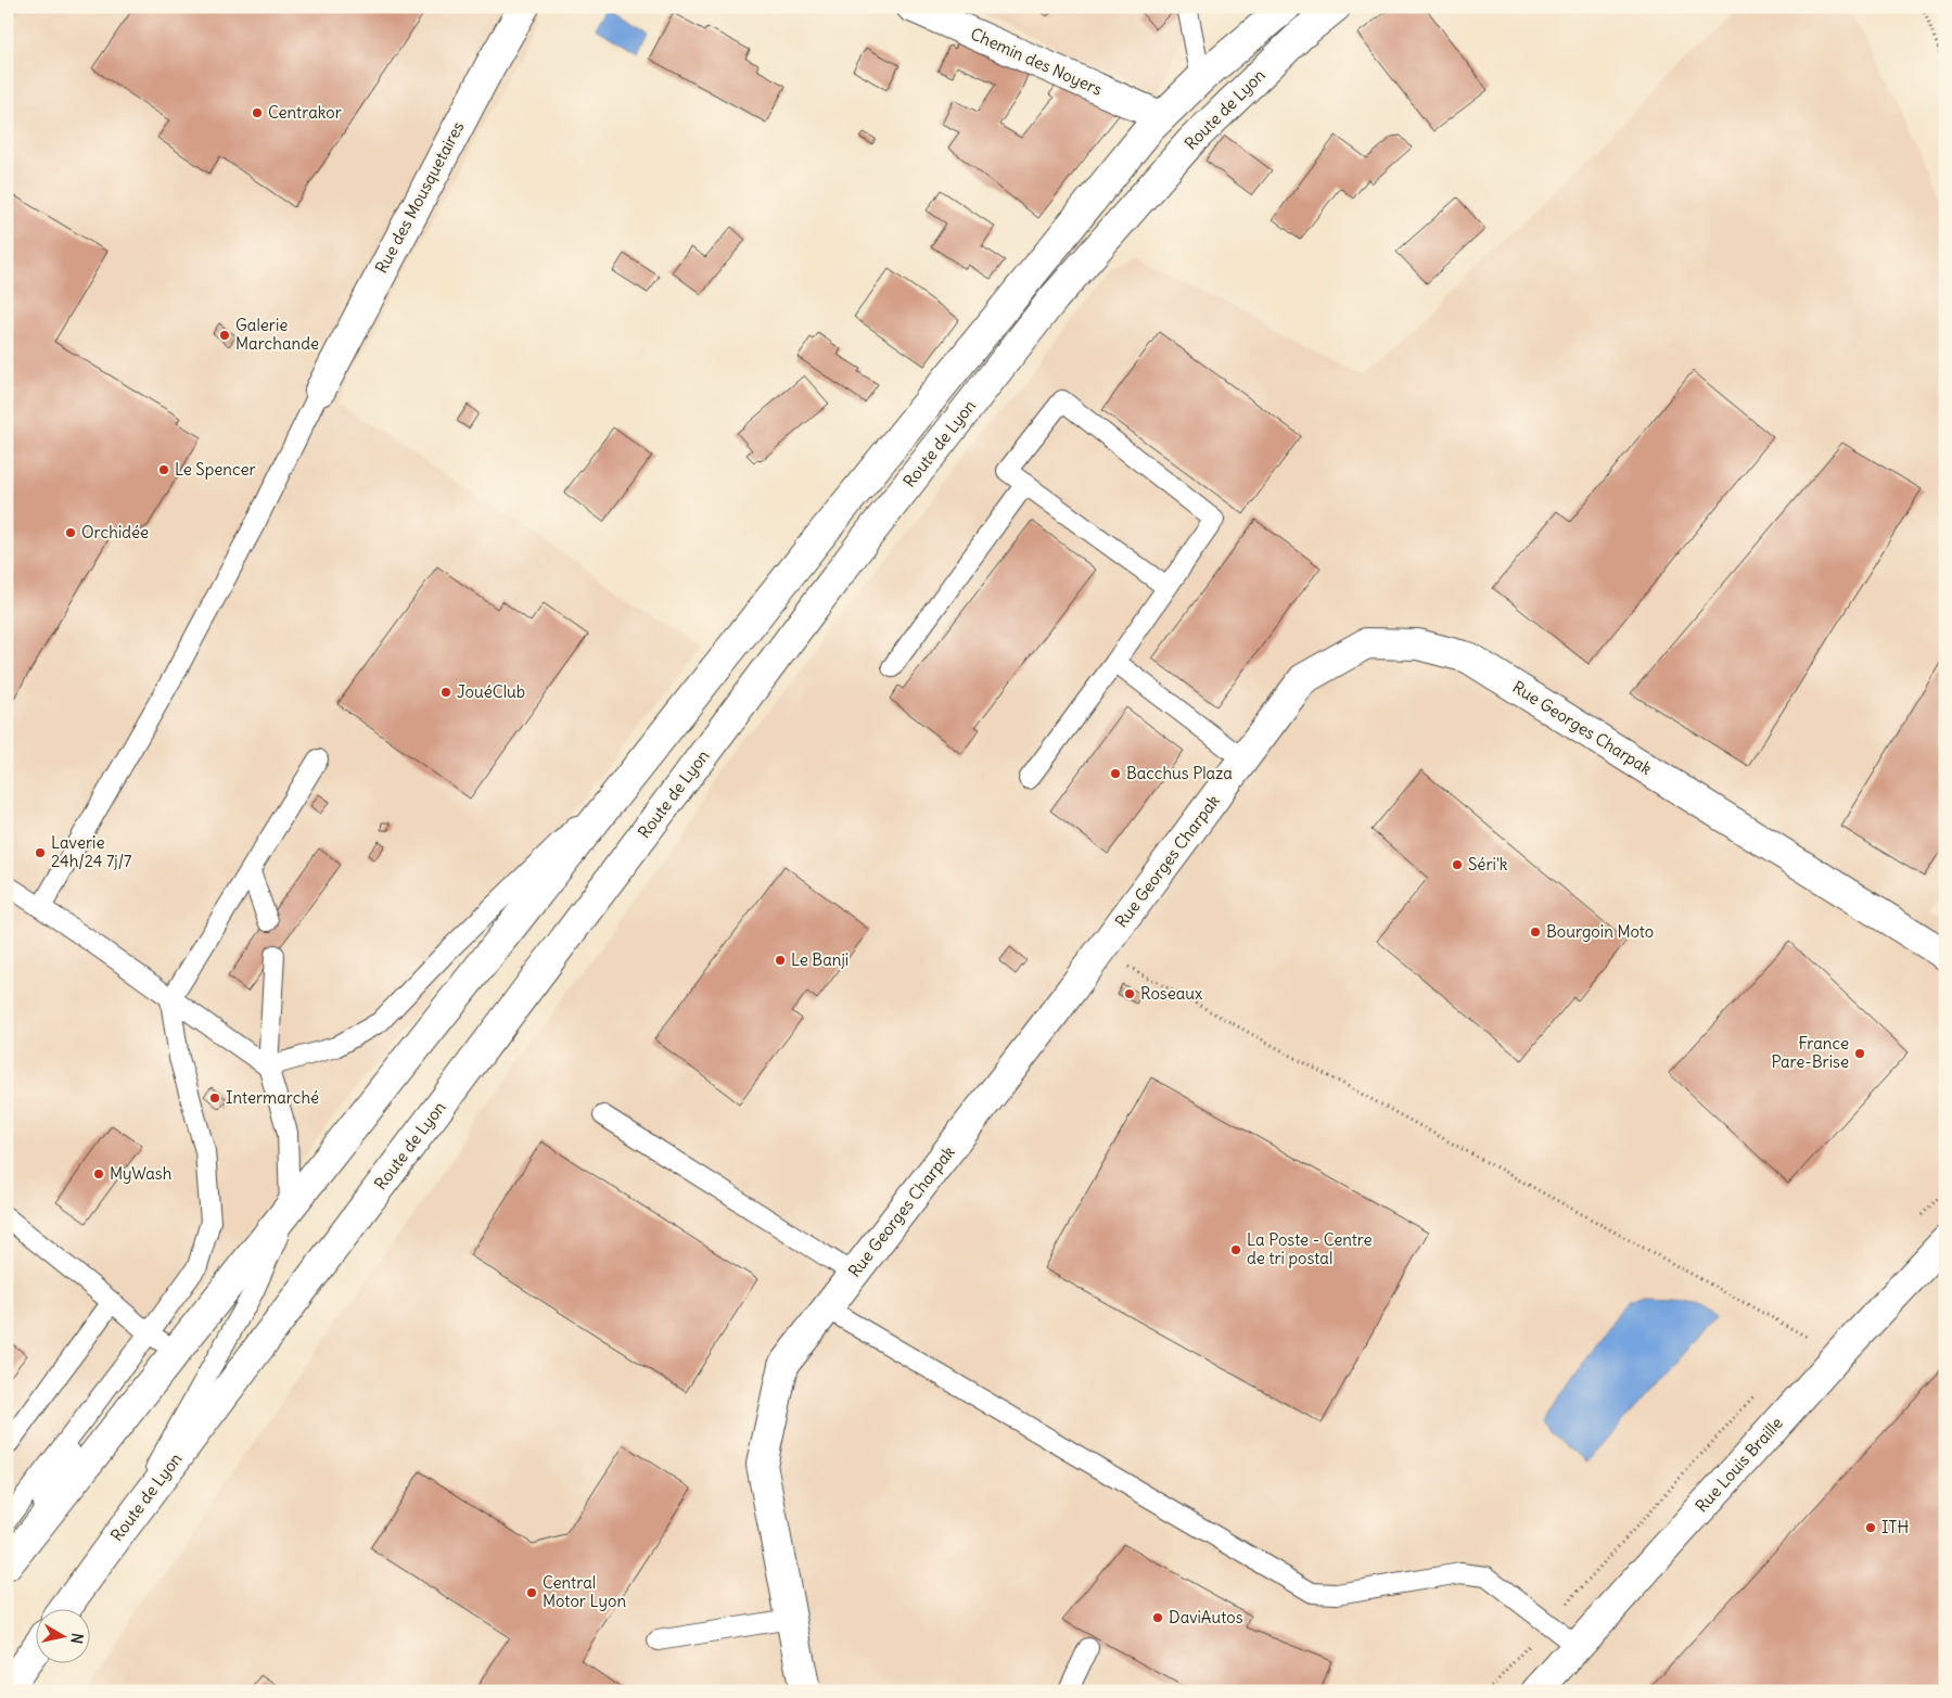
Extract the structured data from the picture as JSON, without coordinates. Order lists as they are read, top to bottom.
{
  "streets": {
    "main road": [
      "Chemin des Noyers",
      "Route de Lyon",
      "Rue des Mousquetaires",
      "Rue Georges Charpak",
      "Rue Louis Braille"
    ]
  },
  "crossings": [
    ["Chemin des Noyers", "Route de Lyon"]
  ],
  "places": [
    "Centrakor",
    "Galerie Marchande",
    "Le Spencer",
    "Orchidée",
    "JouéClub",
    "Bacchus Plaza",
    "Laverie 24h/24 7j/7",
    "Séri'k",
    "Bourgoin Moto",
    "Le Banji",
    "Roseaux",
    "France Pare-Brise",
    "Intermarché",
    "MyWash",
    "La Poste - Centre de tri postal",
    "ITH",
    "Central Motor Lyon",
    "DaviAutos"
  ],
  "north": "right"
}
